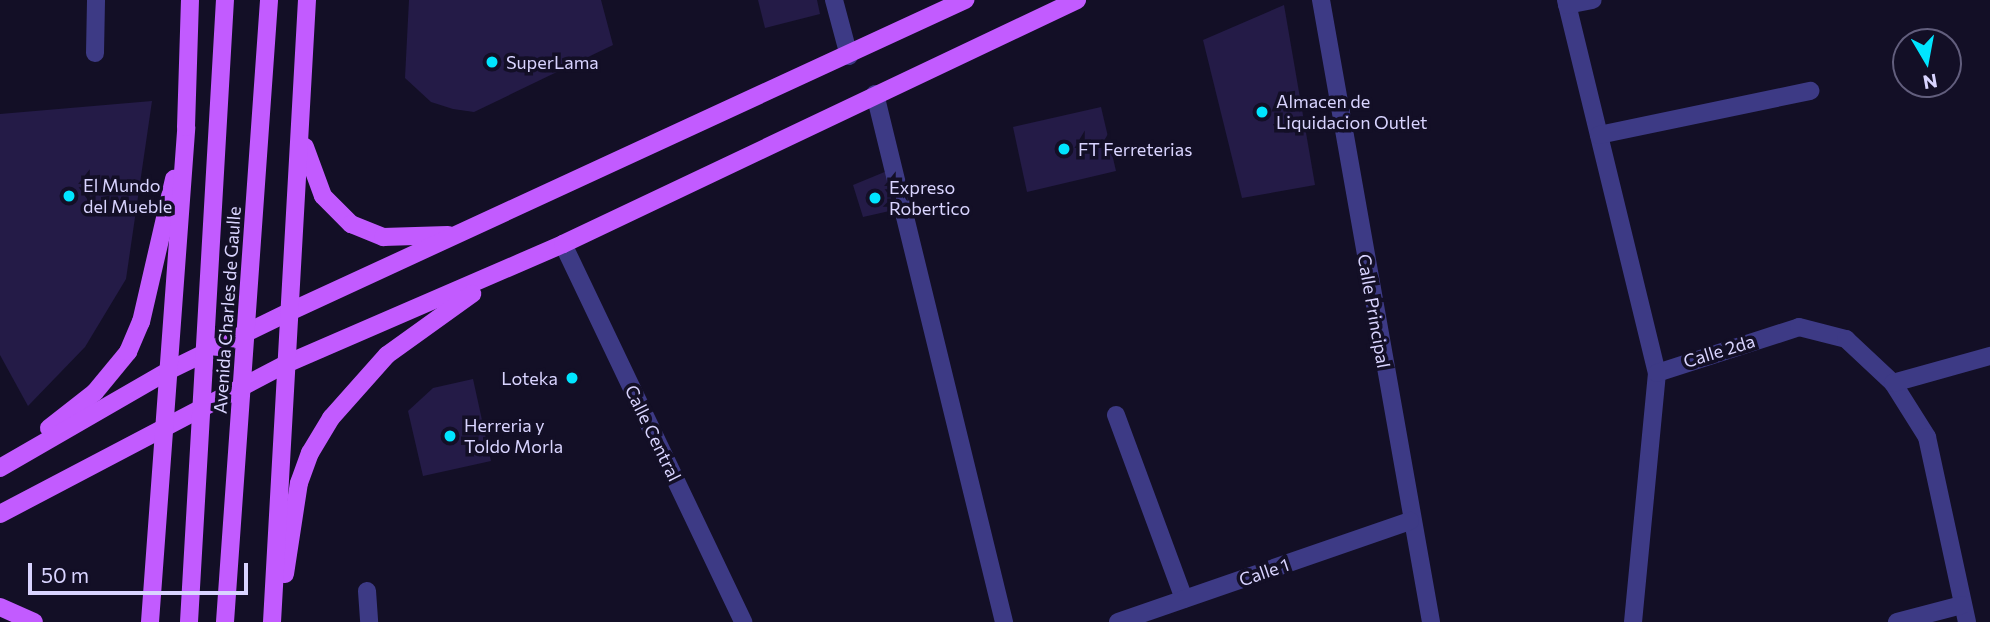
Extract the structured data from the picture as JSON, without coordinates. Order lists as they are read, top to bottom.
{
  "streets": {
    "main road": ["Avenida Charles de Gaulle"],
    "street": [
      "Calle Principal",
      "Calle 2da",
      "Calle Central",
      "Calle 1"
    ]
  },
  "crossings": [
    ["Calle Principal", "Calle 1"]
  ],
  "places": [
    "SuperLama",
    "Almacen de Liquidacion Outlet",
    "FT Ferreterias",
    "El Mundo del Mueble",
    "Expreso Robertico",
    "Loteka",
    "Herreria y Toldo Morla"
  ],
  "scale_bar": "50 m",
  "north": "bottom"
}
